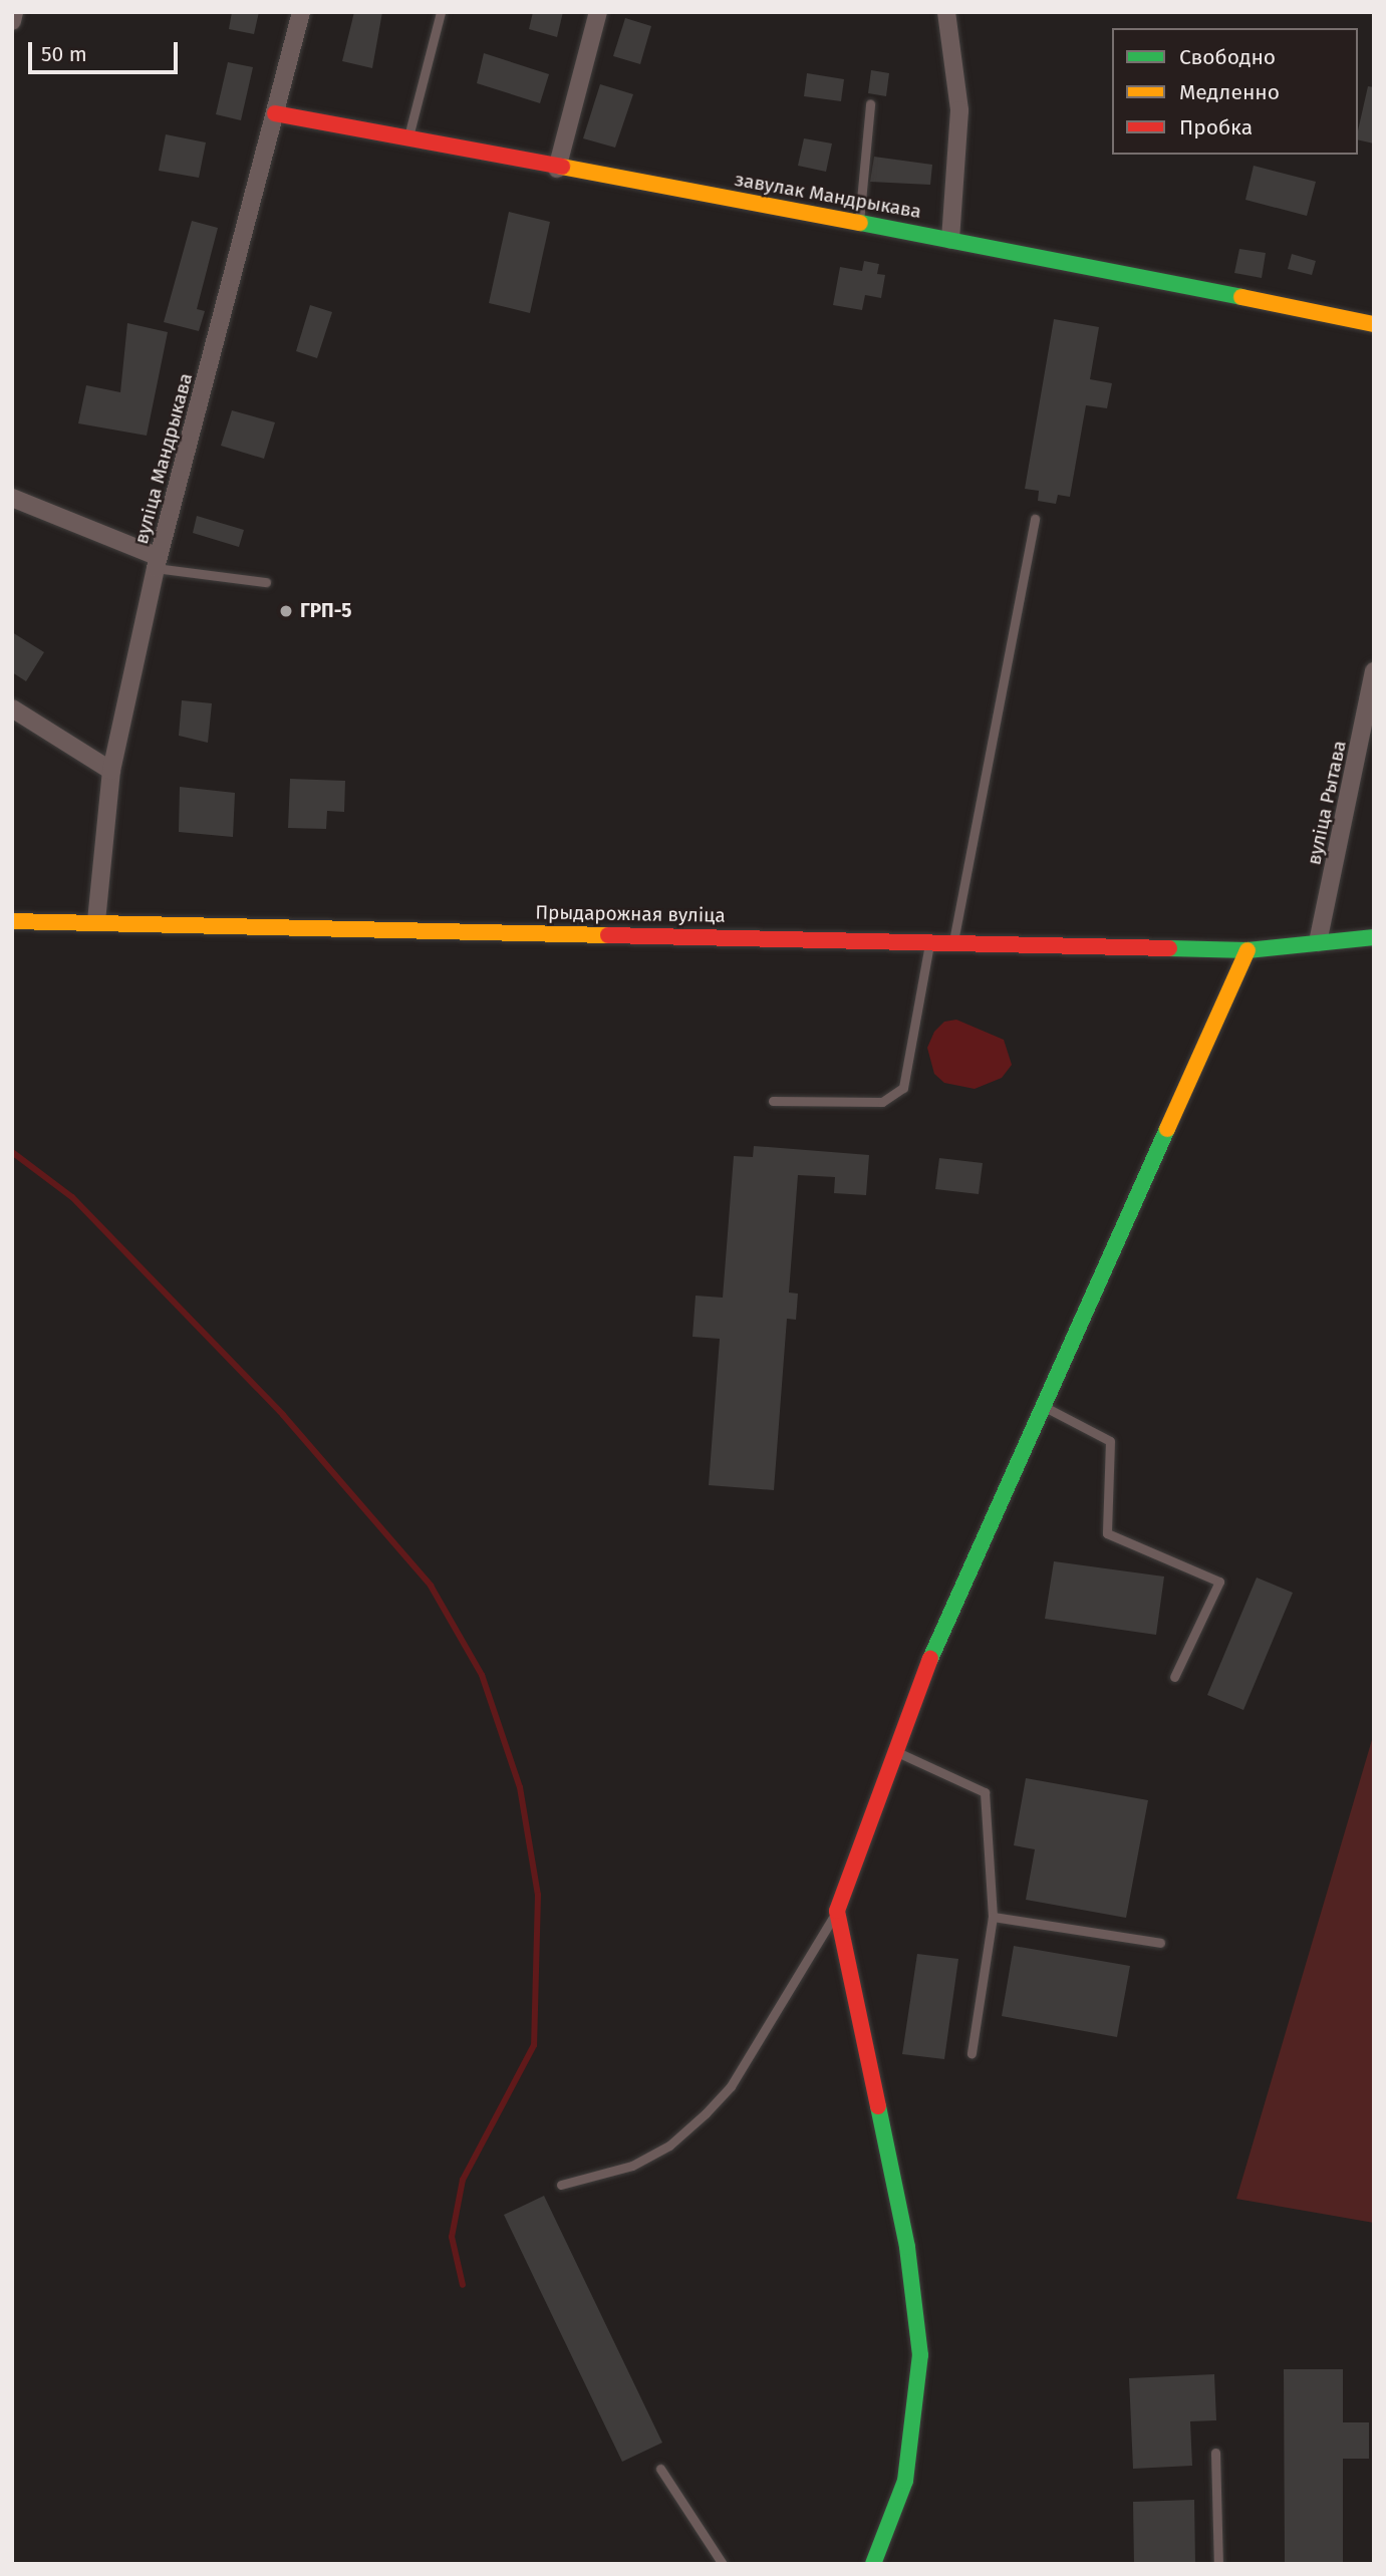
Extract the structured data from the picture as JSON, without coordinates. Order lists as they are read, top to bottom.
{
  "streets": {
    "street": [
      "завулак Мандрыкава",
      "вуліца Мандрыкава",
      "вуліца Рытава",
      "Прыдарожная вуліца"
    ]
  },
  "crossings": [
    ["завулак Мандрыкава", "вуліца Мандрыкава"],
    ["вуліца Мандрыкава", "Прыдарожная вуліца"],
    ["вуліца Рытава", "Прыдарожная вуліца"]
  ],
  "places": ["ГРП-5"],
  "legend": ["Свободно", "Медленно", "Пробка"],
  "scale_bar": "50 m"
}
